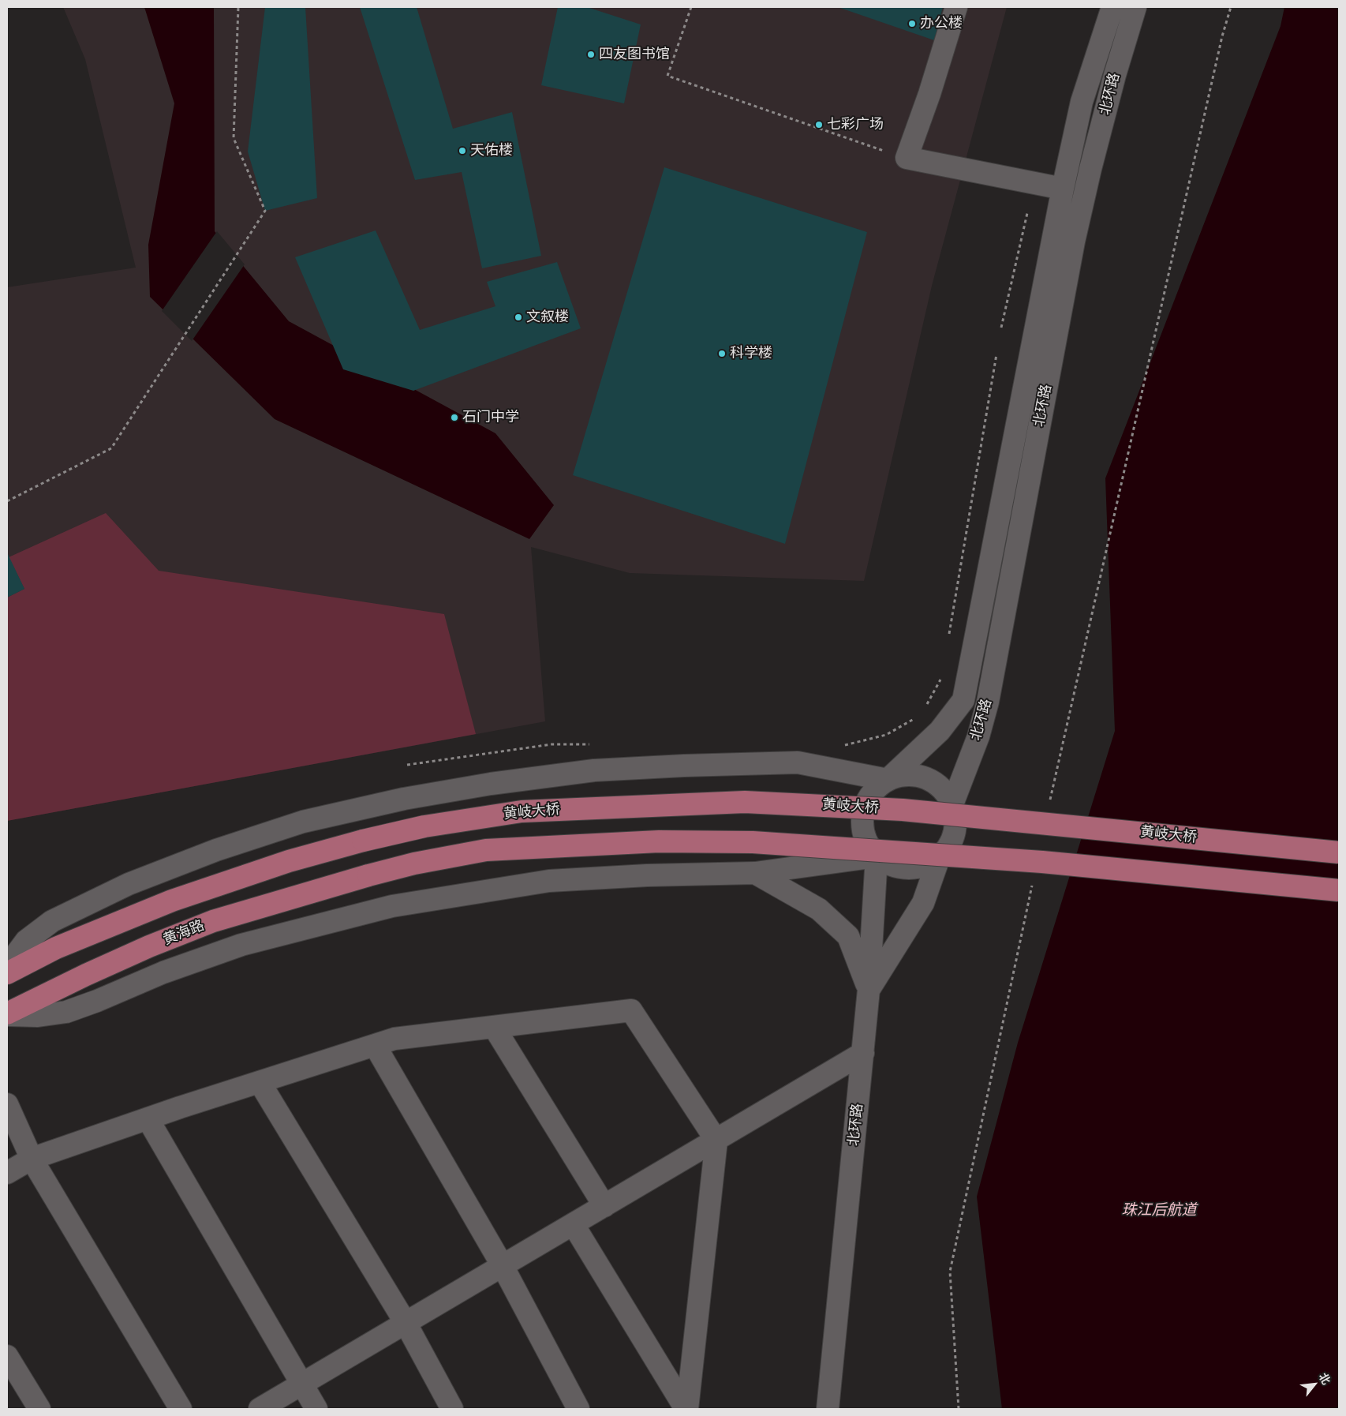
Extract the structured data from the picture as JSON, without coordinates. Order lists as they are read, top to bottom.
{
  "streets": {
    "main road": ["黄岐大桥", "黄海路"],
    "street": ["北环路"]
  },
  "water": ["珠江后航道"],
  "places": [
    "办公楼",
    "四友图书馆",
    "七彩广场",
    "天佑楼",
    "文叙楼",
    "科学楼",
    "石门中学"
  ],
  "north": "top right"
}
